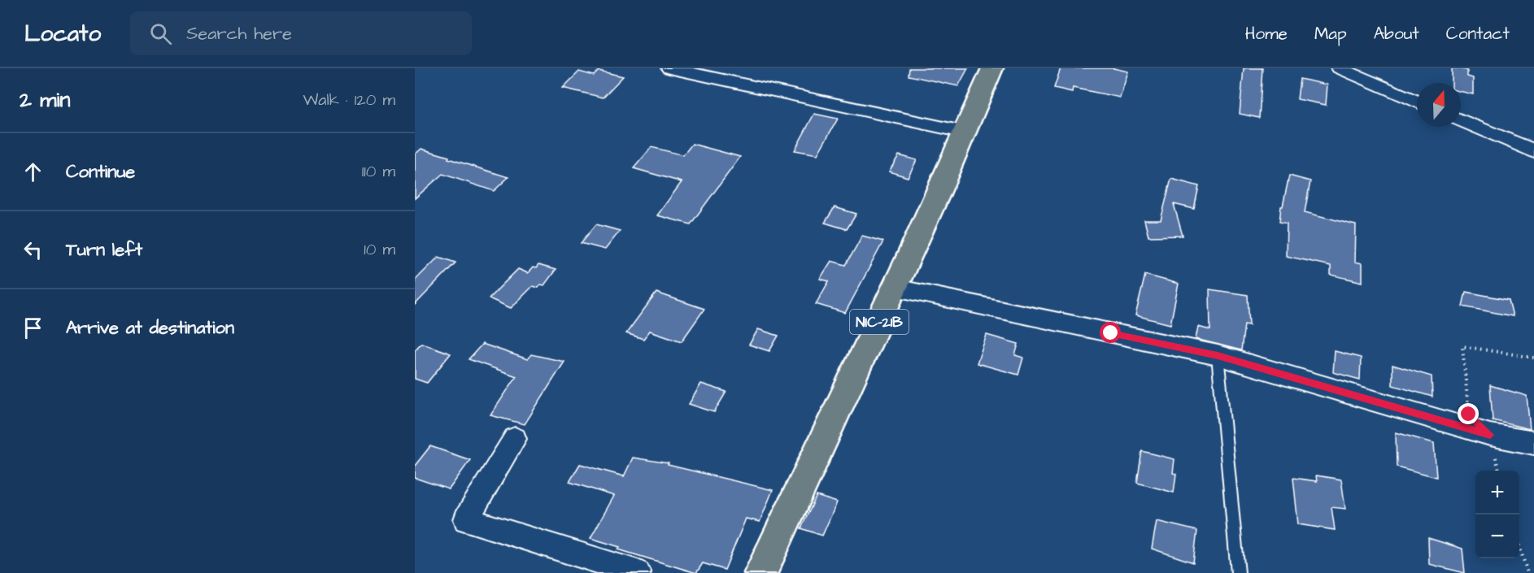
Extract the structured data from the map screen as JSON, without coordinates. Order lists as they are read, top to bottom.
{
  "streets": {
    "highway": ["NIC-21B"]
  },
  "north": "top",
  "page": {
    "header": "Locato",
    "search": "Search here",
    "nav": [
      "Home",
      "Map",
      "About",
      "Contact"
    ],
    "heading": ["2 min", "Walk · 120 m"],
    "list": [
      ["Continue", "110 m"],
      ["Turn left", "10 m"],
      "Arrive at destination"
    ],
    "map_buttons": ["+", "−"]
  }
}
